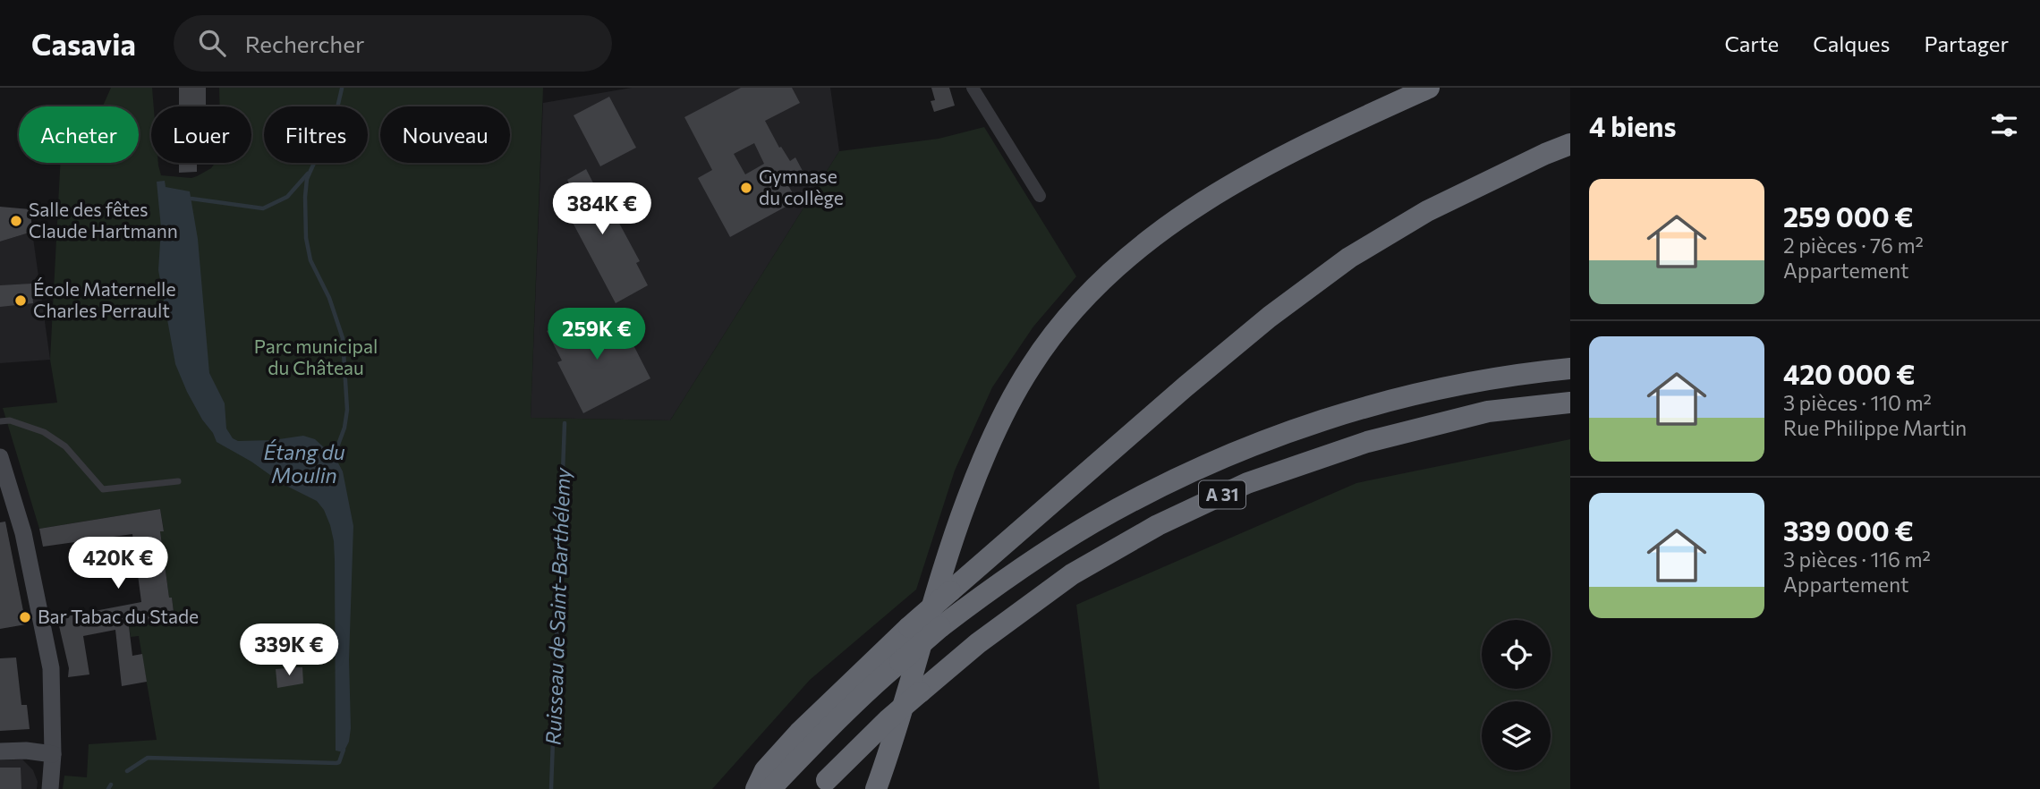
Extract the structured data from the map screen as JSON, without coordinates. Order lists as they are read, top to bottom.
{
  "streets": {
    "highway": ["A 31"]
  },
  "water": ["Étang du Moulin", "Ruisseau de Saint-Barthélemy"],
  "parks": ["Parc municipal du Château"],
  "places": [
    "Gymnase du collège",
    "Salle des fêtes Claude Hartmann",
    "École Maternelle Charles Perrault",
    "Bar Tabac du Stade"
  ],
  "page": {
    "header": "Casavia",
    "search": "Rechercher",
    "nav": ["Carte", "Calques", "Partager"],
    "heading": "4 biens",
    "chip": [
      "Acheter",
      "Louer",
      "Filtres",
      "Nouveau"
    ],
    "list": [
      {
        "name": "259 000 €",
        "note": "2 pièces · 76 m² · Appartement"
      },
      {
        "name": "420 000 €",
        "note": "3 pièces · 110 m² · Rue Philippe Martin"
      },
      {
        "name": "339 000 €",
        "note": "3 pièces · 116 m² · Appartement"
      }
    ],
    "price": [
      "384K €",
      "259K €",
      "420K €",
      "339K €"
    ]
  }
}
